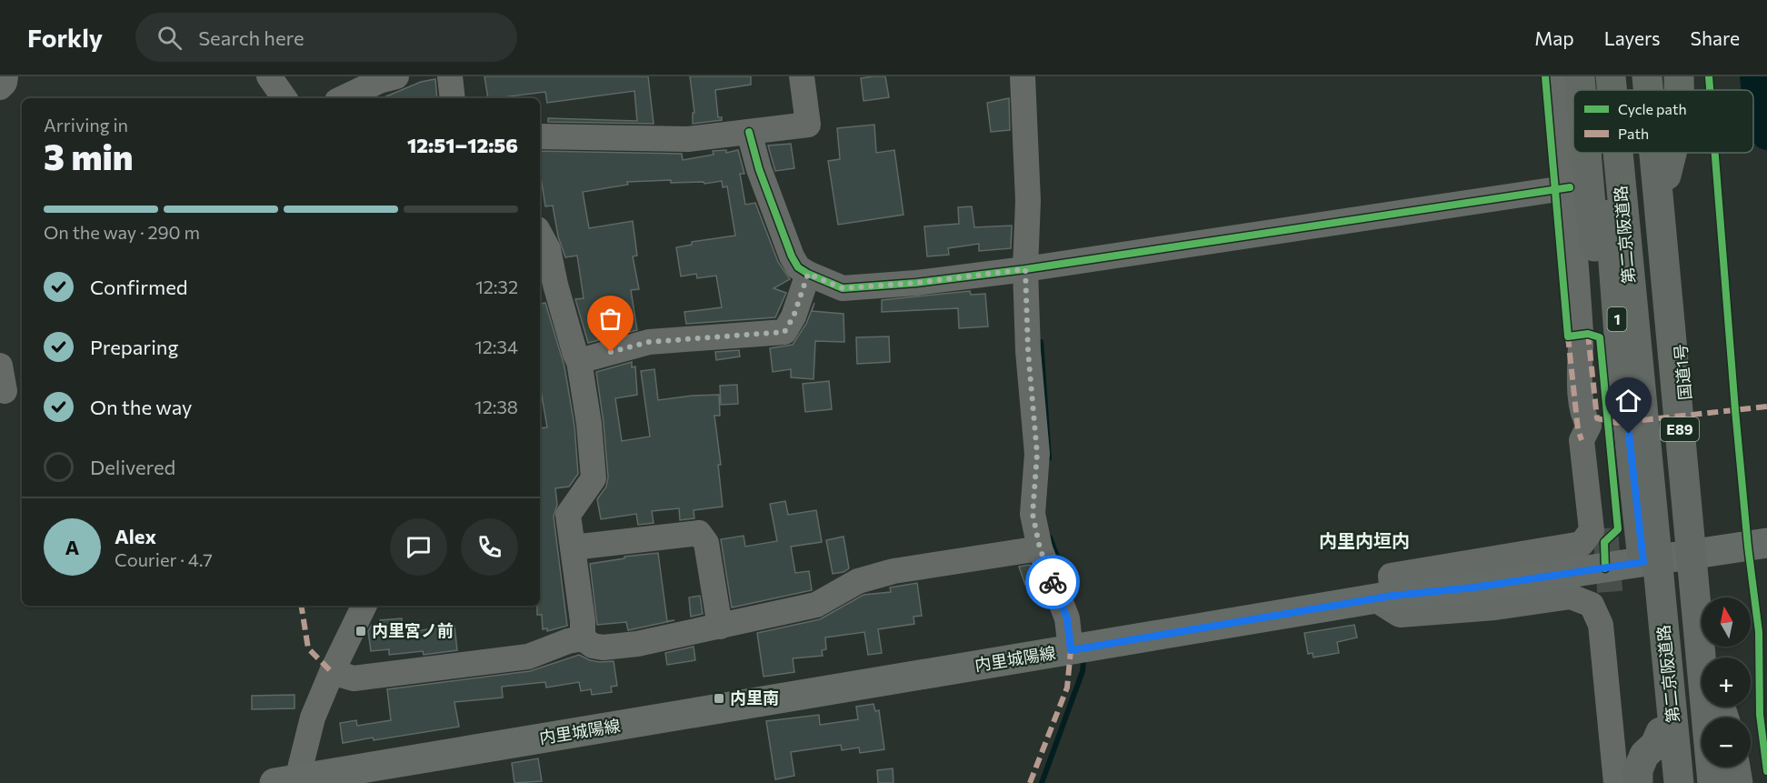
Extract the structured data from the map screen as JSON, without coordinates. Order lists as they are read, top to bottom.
{
  "streets": {
    "highway": [
      "第二京阪道路",
      "1",
      "国道1号",
      "E89"
    ],
    "main road": ["内里城陽線"]
  },
  "crossings": [
    ["1", "内里城陽線"],
    ["国道1号", "内里城陽線"]
  ],
  "districts": ["内里内垣内"],
  "places": {
    "transit": ["内里宮ノ前", "内里南"]
  },
  "legend": ["Cycle path", "Path"],
  "north": "top",
  "page": {
    "header": "Forkly",
    "search": "Search here",
    "nav": ["Map", "Layers", "Share"],
    "heading": ["3 min", "Arriving in", "12:51–12:56"],
    "panel": ["Alex", "Courier · 4.7"],
    "bar": "On the way · 290 m",
    "list": [
      ["Confirmed", "12:32"],
      ["Preparing", "12:34"],
      ["On the way", "12:38"],
      "Delivered"
    ],
    "round": "A",
    "map_buttons": ["+", "−"]
  }
}
